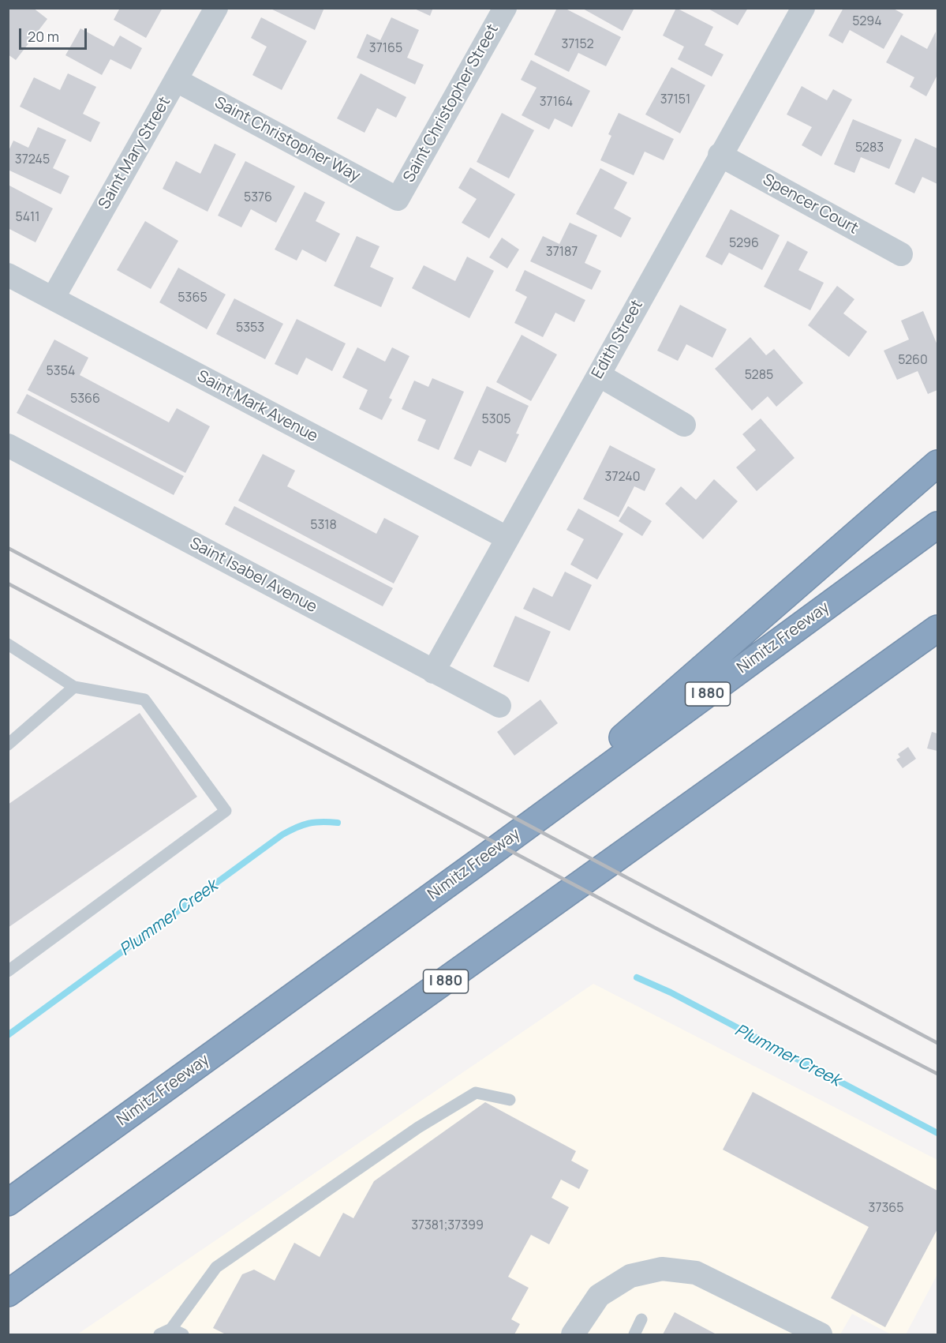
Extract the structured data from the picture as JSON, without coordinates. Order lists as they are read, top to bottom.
{
  "streets": {
    "highway": ["Nimitz Freeway", "I 880"],
    "street": [
      "Saint Christopher Street",
      "Saint Christopher Way",
      "Saint Mary Street",
      "Spencer Court",
      "Edith Street",
      "Saint Mark Avenue",
      "Saint Isabel Avenue"
    ]
  },
  "crossings": [
    ["Saint Christopher Street", "Saint Christopher Way"],
    ["Saint Christopher Way", "Saint Mary Street"],
    ["Saint Mary Street", "Saint Mark Avenue"],
    ["Spencer Court", "Edith Street"],
    ["Edith Street", "Saint Mark Avenue"],
    ["Edith Street", "Saint Isabel Avenue"]
  ],
  "water": ["Plummer Creek"],
  "house_numbers": [
    "5294",
    "37152",
    "37165",
    "37151",
    "37164",
    "5283",
    "37245",
    "5376",
    "5411",
    "5296",
    "37187",
    "5365",
    "5353",
    "5260",
    "5354",
    "5285",
    "5366",
    "5305",
    "37240",
    "5318",
    "37365",
    "37381;37399"
  ],
  "scale_bar": "20 m"
}
